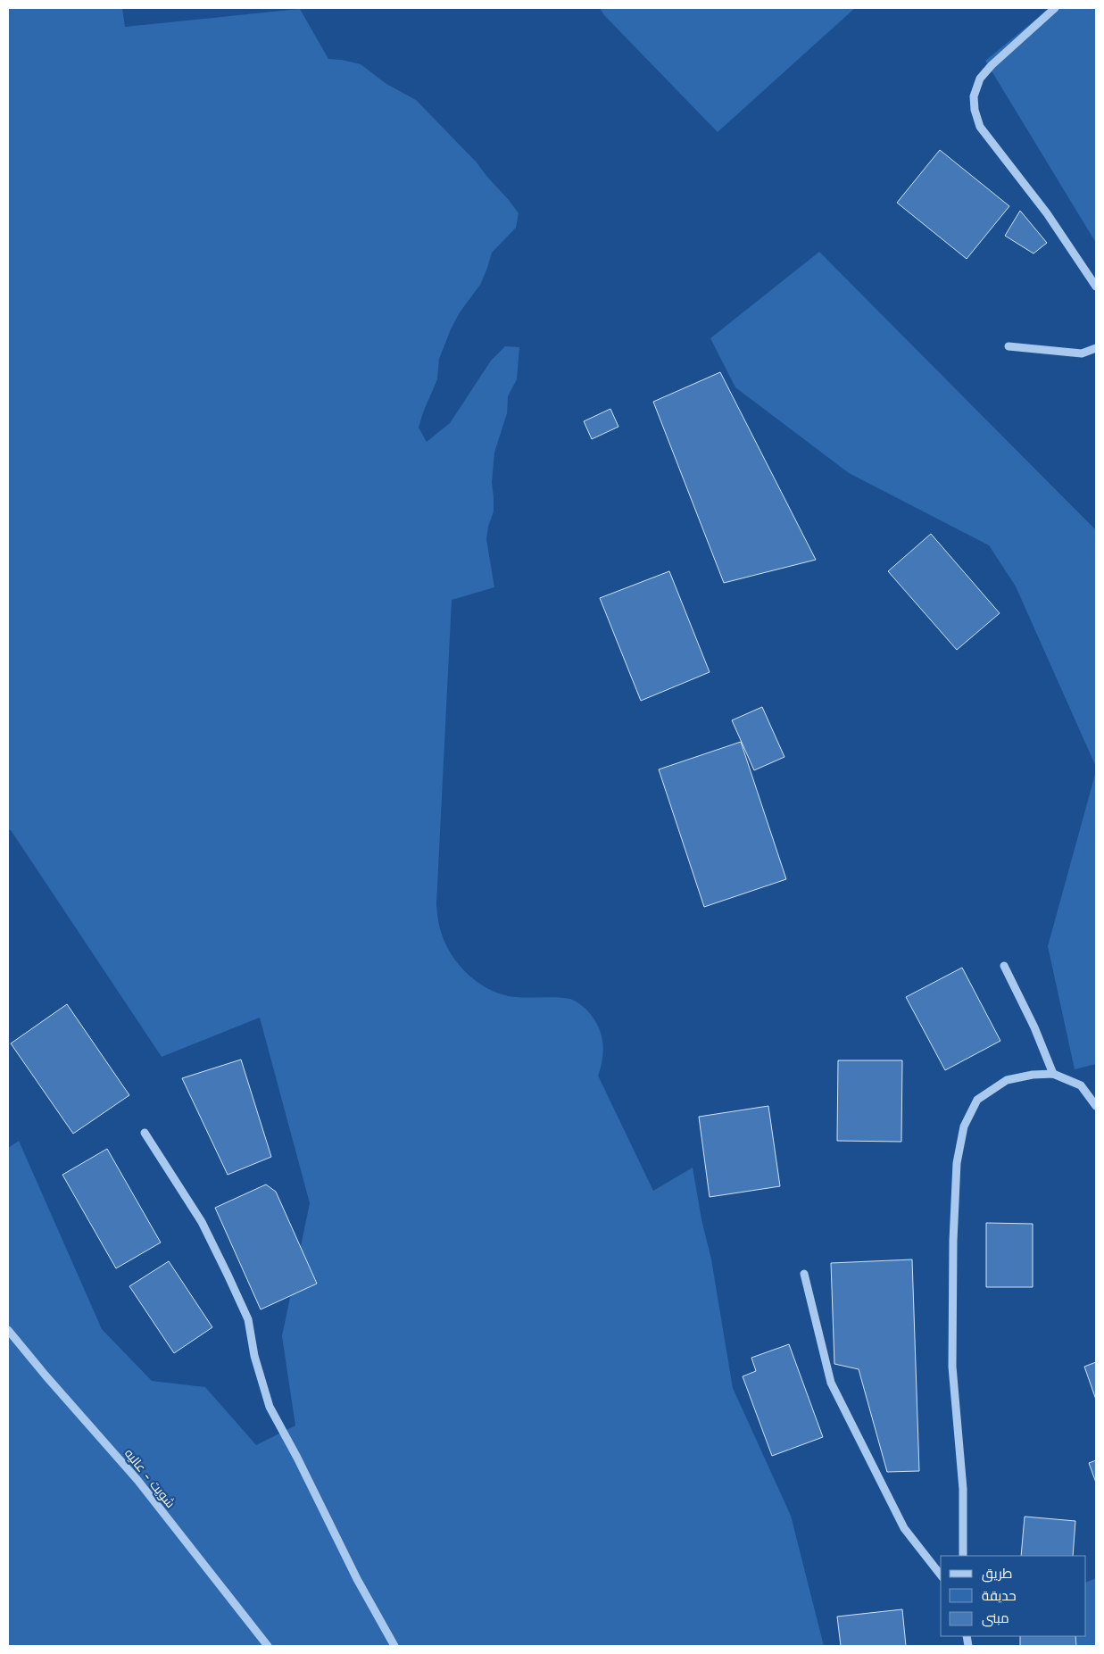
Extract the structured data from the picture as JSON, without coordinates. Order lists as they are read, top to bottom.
{
  "streets": {
    "street": ["شويت - عاليه"]
  },
  "legend": ["طريق", "حديقة", "مبنى"]
}
